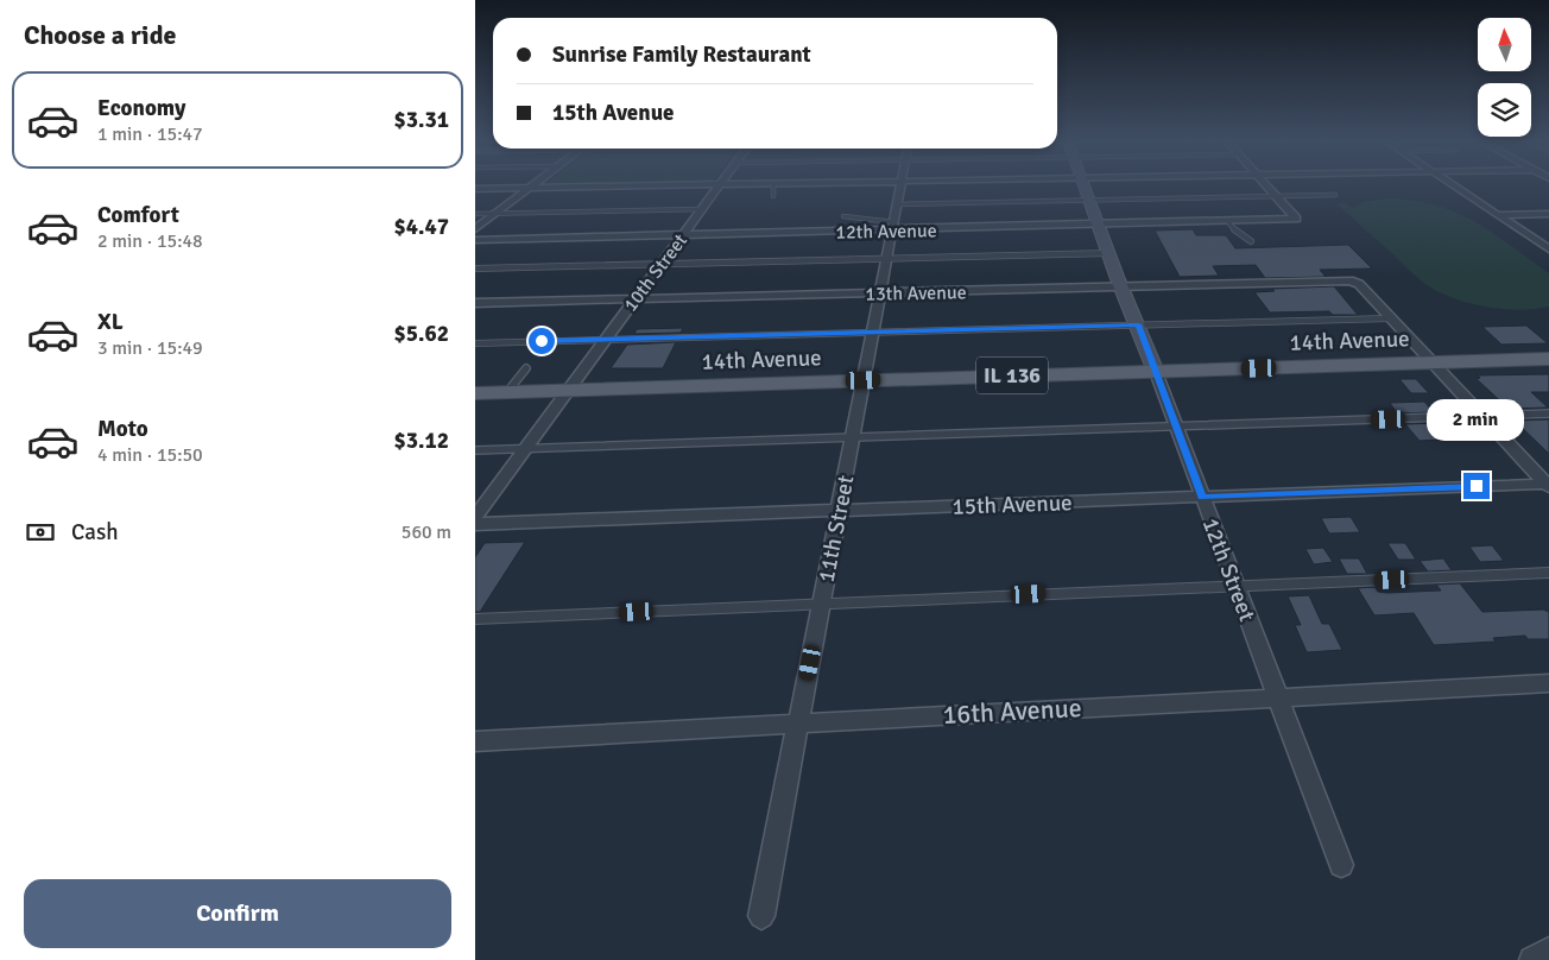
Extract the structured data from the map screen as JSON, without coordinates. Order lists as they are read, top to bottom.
{
  "streets": {
    "main road": ["14th Avenue", "IL 136"],
    "street": [
      "12th Avenue",
      "10th Street",
      "13th Avenue",
      "15th Avenue",
      "11th Street",
      "12th Street",
      "16th Avenue"
    ]
  },
  "crossings": [
    ["12th Avenue", "10th Street"],
    ["12th Avenue", "11th Street"],
    ["12th Avenue", "12th Street"],
    ["10th Street", "13th Avenue"],
    ["10th Street", "14th Avenue"],
    ["13th Avenue", "11th Street"],
    ["13th Avenue", "12th Street"],
    ["14th Avenue", "11th Street"],
    ["14th Avenue", "12th Street"],
    ["15th Avenue", "11th Street"],
    ["15th Avenue", "12th Street"],
    ["11th Street", "16th Avenue"],
    ["12th Street", "16th Avenue"]
  ],
  "north": "top",
  "page": {
    "heading": "Choose a ride",
    "banner": ["Sunrise Family Restaurant", "15th Avenue"],
    "list": [
      {
        "name": "Economy",
        "note": "1 min · 15:47",
        "value": "$3.31"
      },
      {
        "name": "Comfort",
        "note": "2 min · 15:48",
        "value": "$4.47"
      },
      {
        "name": "XL",
        "note": "3 min · 15:49",
        "value": "$5.62"
      },
      {
        "name": "Moto",
        "note": "4 min · 15:50",
        "value": "$3.12"
      }
    ],
    "bubble": "2 min",
    "pay": ["Cash", "560 m"],
    "buttons": "Confirm"
  }
}
